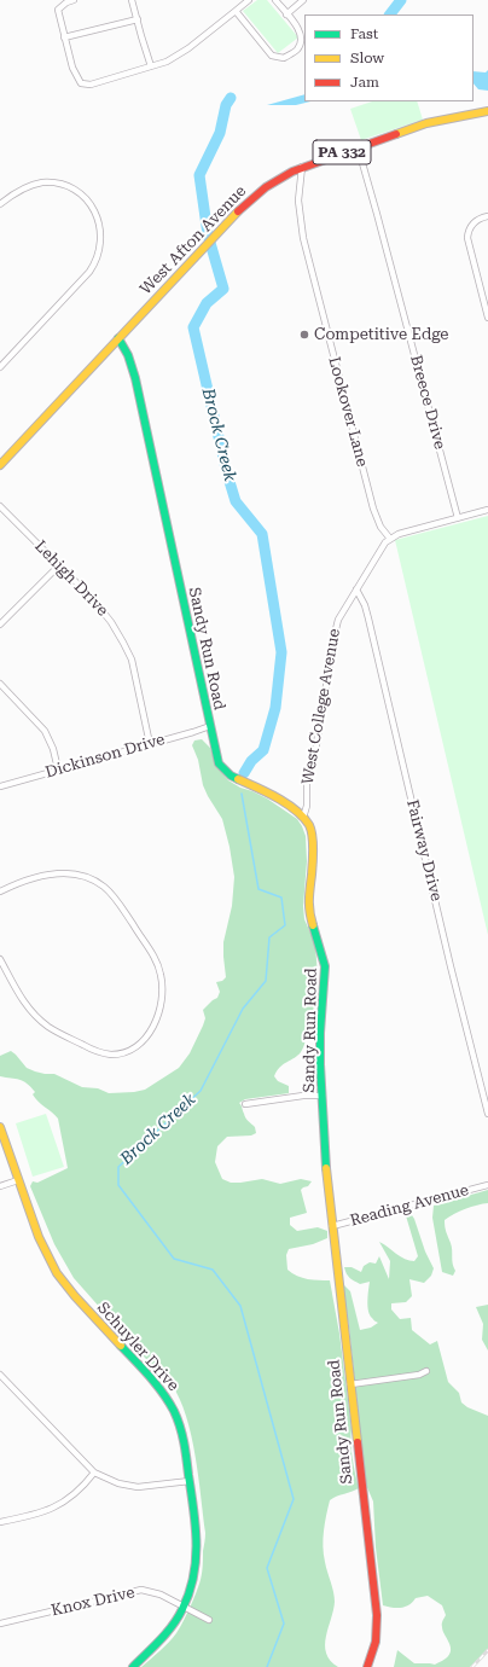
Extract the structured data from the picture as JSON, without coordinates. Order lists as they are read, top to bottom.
{
  "streets": {
    "street": [
      "PA 332",
      "West Afton Avenue",
      "Breece Drive",
      "Lookover Lane",
      "Lehigh Drive",
      "Sandy Run Road",
      "West College Avenue",
      "Dickinson Drive",
      "Fairway Drive",
      "Reading Avenue",
      "Schuyler Drive",
      "Knox Drive"
    ]
  },
  "crossings": [
    ["West Afton Avenue", "Breece Drive"],
    ["West Afton Avenue", "Lookover Lane"],
    ["West Afton Avenue", "Sandy Run Road"],
    ["Lookover Lane", "West College Avenue"],
    ["Lehigh Drive", "Dickinson Drive"],
    ["Sandy Run Road", "West College Avenue"],
    ["Sandy Run Road", "Dickinson Drive"],
    ["Sandy Run Road", "Reading Avenue"],
    ["West College Avenue", "Fairway Drive"],
    ["Schuyler Drive", "Knox Drive"]
  ],
  "water": ["Brock Creek"],
  "places": ["Competitive Edge"],
  "legend": ["Fast", "Slow", "Jam"]
}
